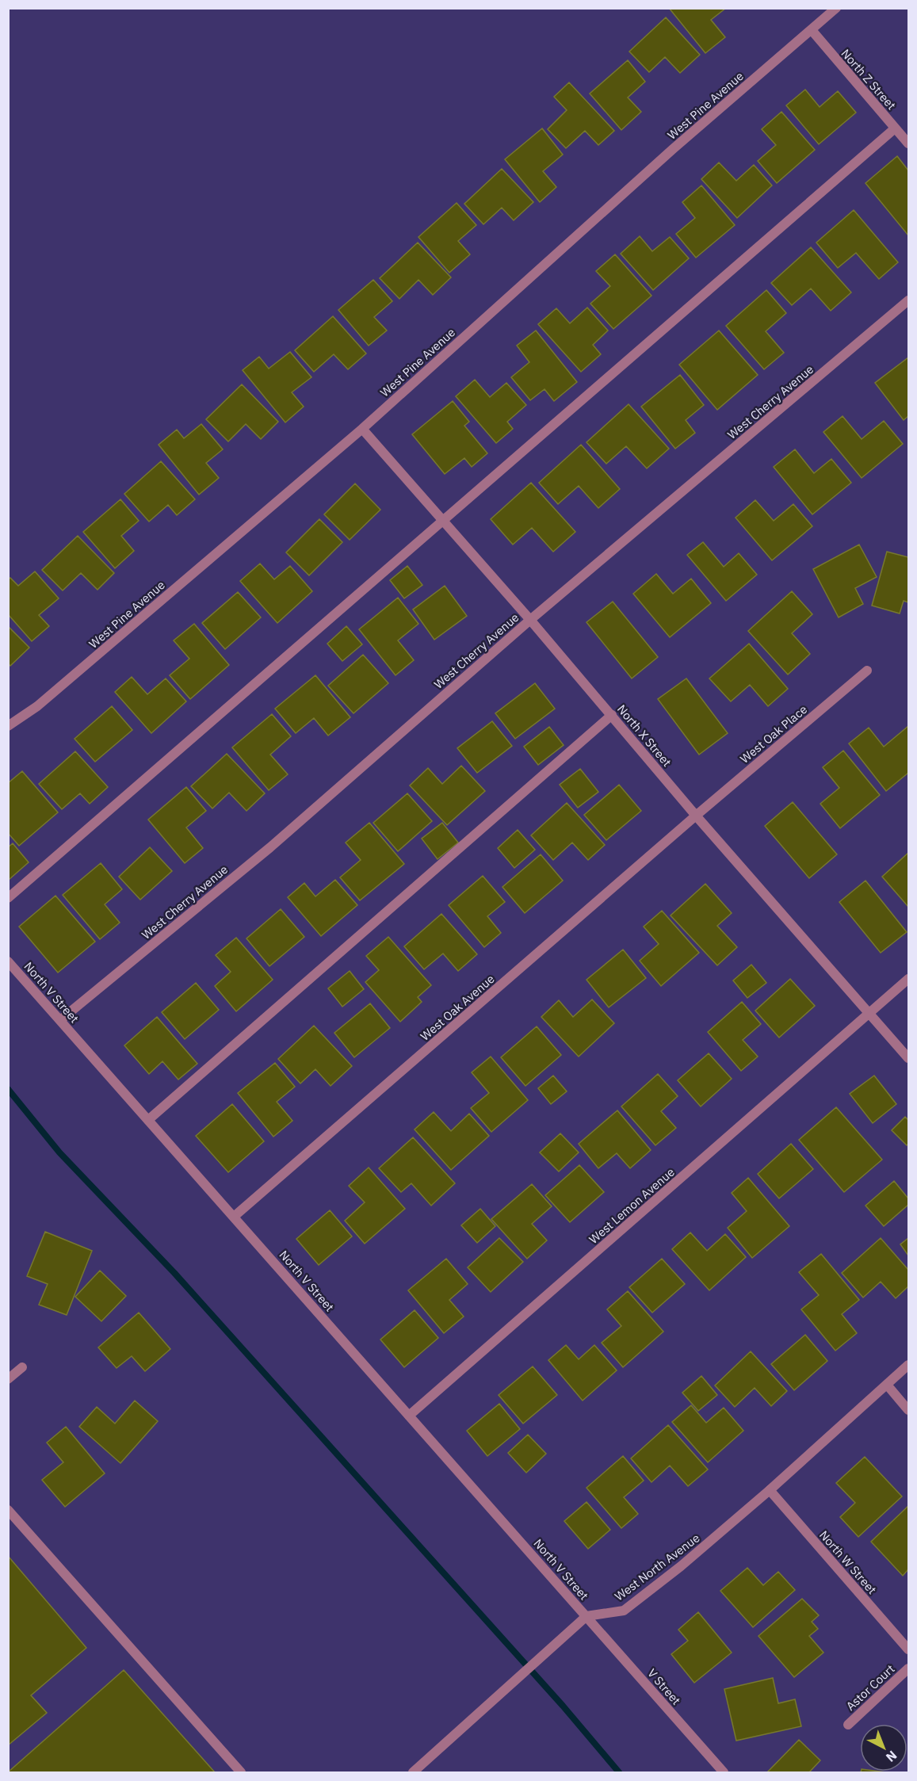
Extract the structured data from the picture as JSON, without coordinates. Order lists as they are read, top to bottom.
{
  "streets": {
    "street": [
      "North Z Street",
      "West Pine Avenue",
      "West Cherry Avenue",
      "West Oak Place",
      "North X Street",
      "North V Street",
      "West Oak Avenue",
      "West Lemon Avenue",
      "North W Street",
      "West North Avenue",
      "V Street",
      "Astor Court"
    ]
  },
  "crossings": [
    ["North Z Street", "West Pine Avenue"],
    ["West Pine Avenue", "North X Street"],
    ["West Cherry Avenue", "North X Street"],
    ["West Cherry Avenue", "North V Street"],
    ["West Oak Place", "North X Street"],
    ["West Oak Place", "West Oak Avenue"],
    ["North X Street", "West Oak Avenue"],
    ["North X Street", "West Lemon Avenue"],
    ["North V Street", "West Oak Avenue"],
    ["North V Street", "West Lemon Avenue"],
    ["North V Street", "West North Avenue"],
    ["North V Street", "V Street"],
    ["North W Street", "West North Avenue"],
    ["West North Avenue", "V Street"]
  ],
  "north": "bottom right"
}
